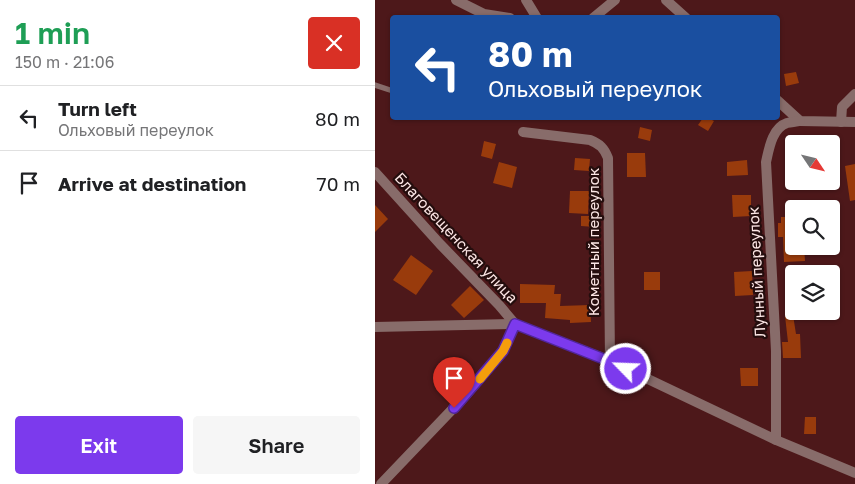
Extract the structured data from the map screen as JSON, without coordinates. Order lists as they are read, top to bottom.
{
  "streets": {
    "street": ["Благовещенская улица", "Кометный переулок", "Лунный переулок"]
  },
  "north": "bottom right",
  "page": {
    "heading": ["1 min", "150 m · 21:06"],
    "turn": ["80 m", "Ольховый переулок"],
    "list": [
      {
        "name": "Turn left",
        "note": "Ольховый переулок",
        "value": "80 m"
      },
      {
        "name": "Arrive at destination",
        "value": "70 m"
      }
    ],
    "buttons": ["Exit", "Share"]
  }
}
